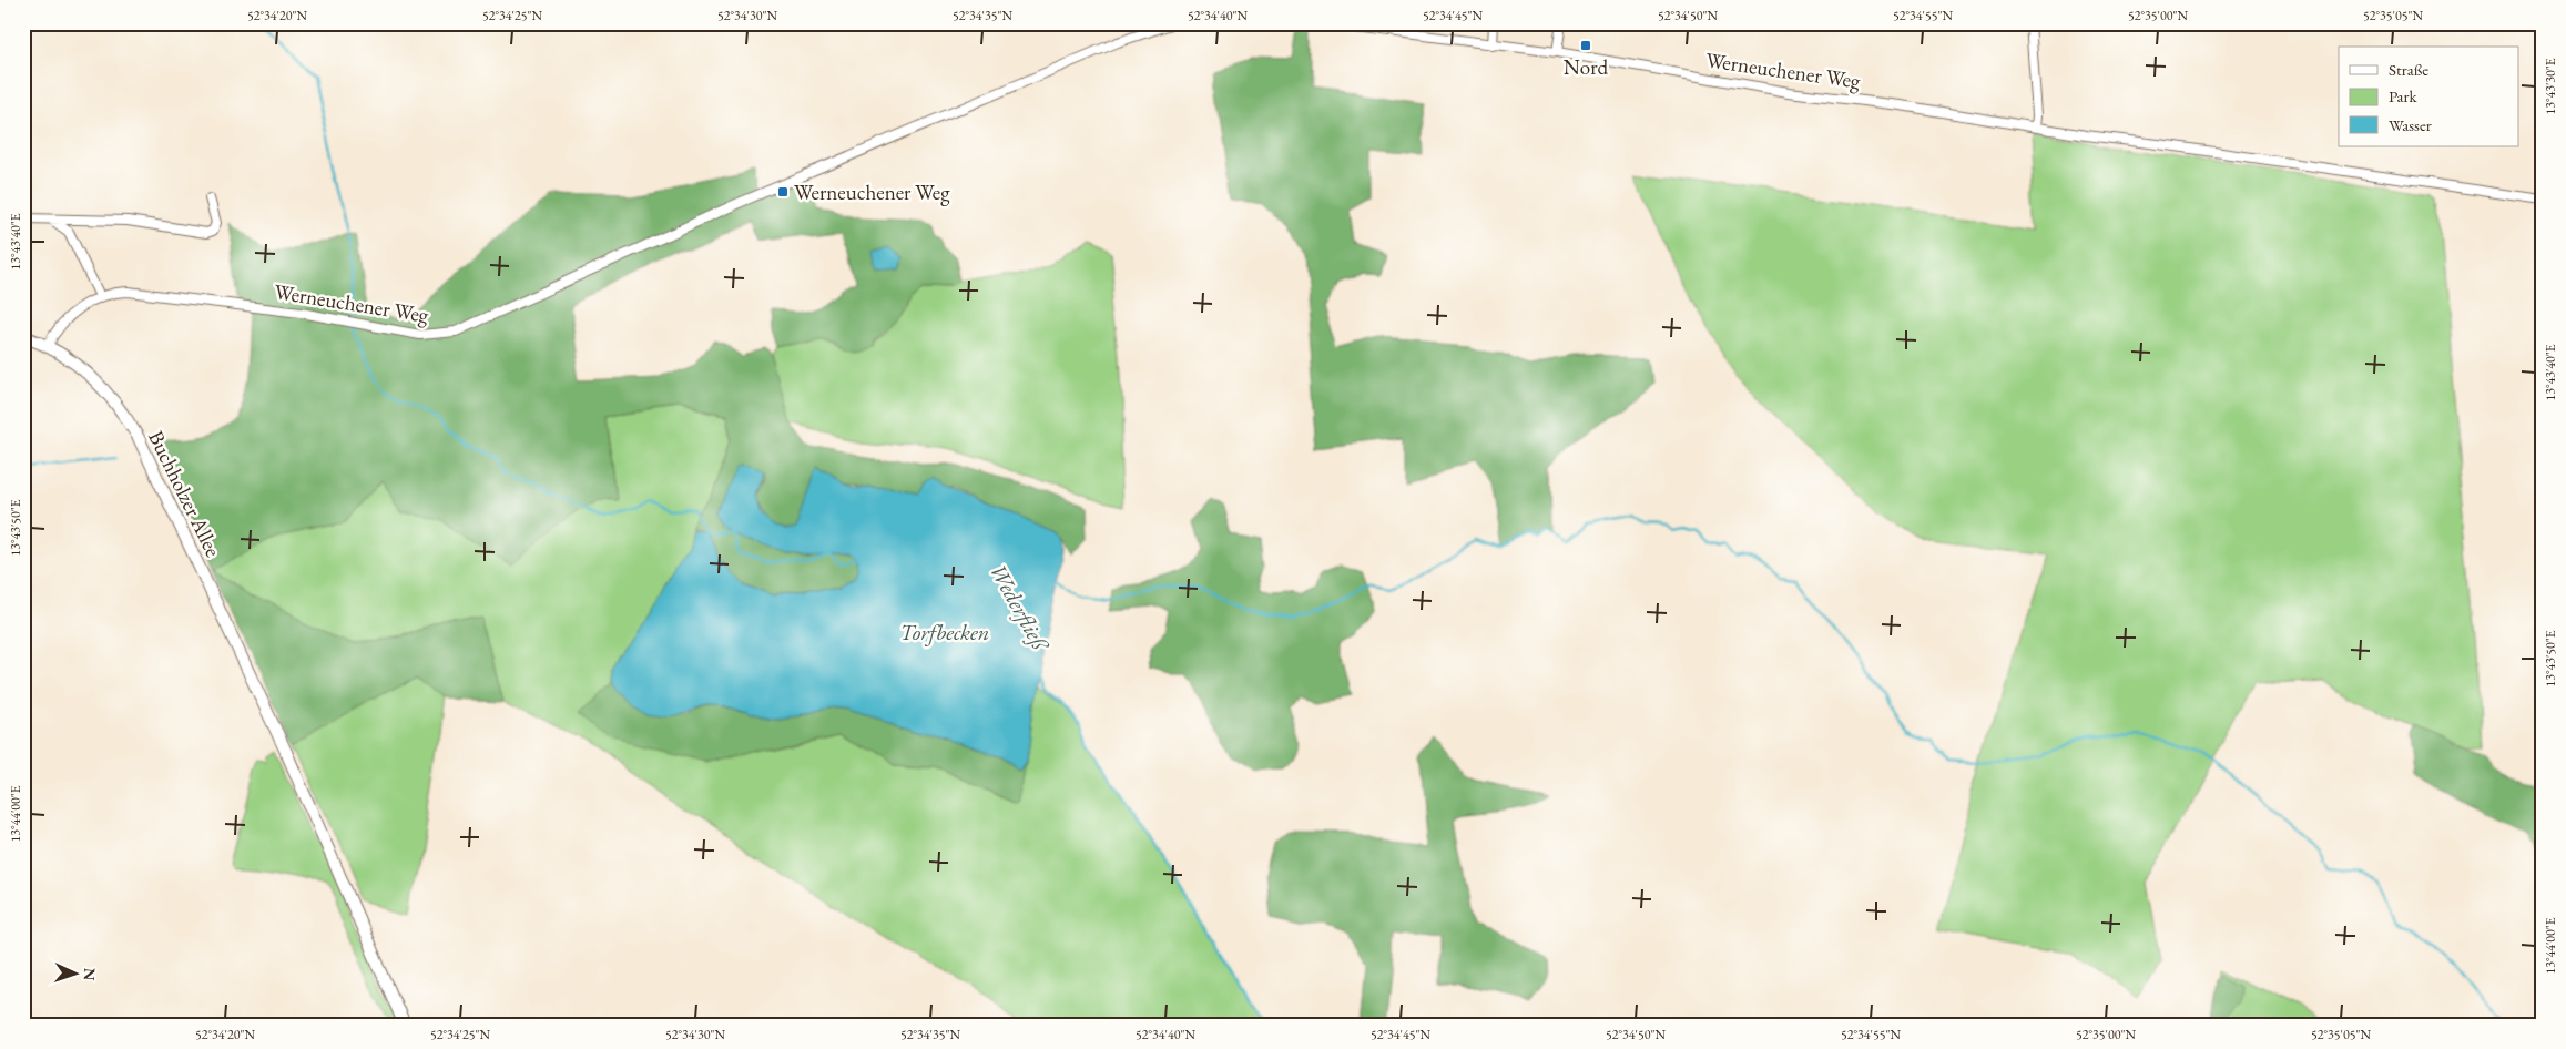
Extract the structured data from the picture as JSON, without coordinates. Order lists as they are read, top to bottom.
{
  "streets": {
    "street": ["Werneuchener Weg", "Buchholzer Allee"]
  },
  "crossings": [
    ["Werneuchener Weg", "Buchholzer Allee"]
  ],
  "water": ["Wederfließ", "Torfbecken"],
  "places": {
    "transit": ["Nord", "Werneuchener Weg"]
  },
  "legend": ["Straße", "Park", "Wasser"],
  "north": "right",
  "coordinates": [
    "52°34'20\"N",
    "52°34'25\"N",
    "52°34'30\"N",
    "52°34'35\"N",
    "52°34'40\"N",
    "52°34'45\"N",
    "52°34'50\"N",
    "52°34'55\"N",
    "52°35'00\"N",
    "52°35'05\"N",
    "13°43'30\"E",
    "13°43'40\"E",
    "13°43'50\"E",
    "13°44'00\"E"
  ]
}
